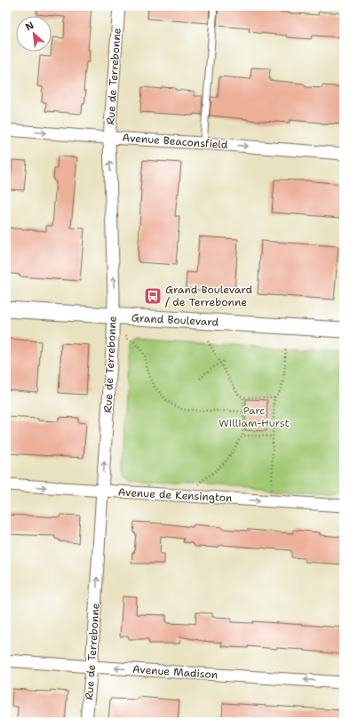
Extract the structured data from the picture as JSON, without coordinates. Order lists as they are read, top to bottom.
{
  "streets": {
    "street": [
      "Rue de Terrebonne",
      "Avenue Beaconsfield",
      "Grand Boulevard",
      "Avenue de Kensington",
      "Avenue Madison"
    ]
  },
  "crossings": [
    ["Rue de Terrebonne", "Avenue Beaconsfield"],
    ["Rue de Terrebonne", "Grand Boulevard"],
    ["Rue de Terrebonne", "Avenue de Kensington"],
    ["Rue de Terrebonne", "Avenue Madison"]
  ],
  "one_way": [
    "Rue de Terrebonne",
    "Avenue Beaconsfield",
    "Avenue de Kensington",
    "Avenue Madison"
  ],
  "parks": ["Parc William-Hurst"],
  "places": {
    "bus stop": ["Grand Boulevard / de Terrebonne"]
  },
  "north": "top left"
}
